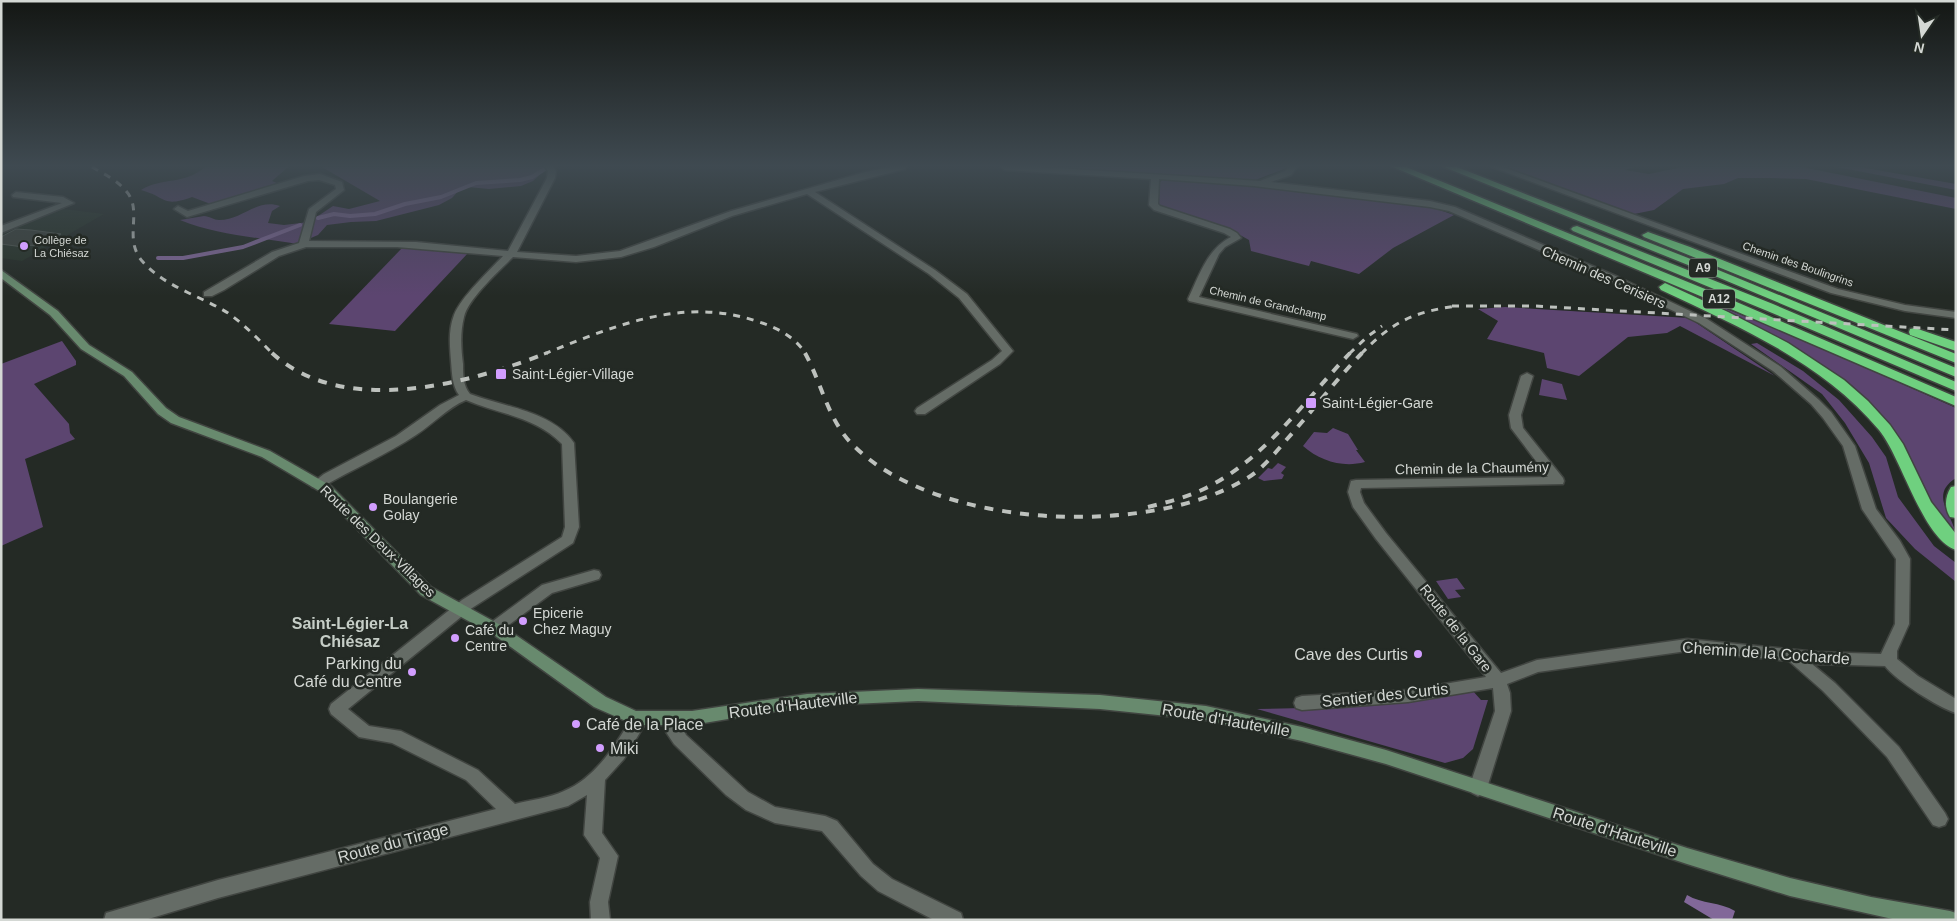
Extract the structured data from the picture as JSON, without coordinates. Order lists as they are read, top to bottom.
{
  "streets": {
    "highway": ["A9", "A12"],
    "main road": ["Route des Deux-Villages", "Route d'Hauteville"],
    "street": [
      "Chemin des Boulingrins",
      "Chemin des Cerisiers",
      "Chemin de Grandchamp",
      "Chemin de la Chaumény",
      "Route de la Gare",
      "Chemin de la Cocharde",
      "Sentier des Curtis",
      "Route du Tirage"
    ]
  },
  "crossings": [
    ["Chemin des Cerisiers", "Chemin de la Cocharde"],
    ["Chemin de la Chaumény", "Route de la Gare"],
    ["Route des Deux-Villages", "Route d'Hauteville"],
    ["Route des Deux-Villages", "Route du Tirage"],
    ["Route de la Gare", "Chemin de la Cocharde"],
    ["Route de la Gare", "Sentier des Curtis"],
    ["Route de la Gare", "Route d'Hauteville"],
    ["Chemin de la Cocharde", "Sentier des Curtis"],
    ["Route d'Hauteville", "Route du Tirage"]
  ],
  "districts": ["Saint-Légier-La Chiésaz"],
  "places": {
    "other": [
      "Collège de La Chiésaz",
      "Boulangerie Golay",
      "Epicerie Chez Maguy",
      "Café du Centre",
      "Cave des Curtis",
      "Parking du Café du Centre",
      "Café de la Place",
      "Miki"
    ],
    "transit": ["Saint-Légier-Village", "Saint-Légier-Gare"]
  },
  "north": "bottom"
}
